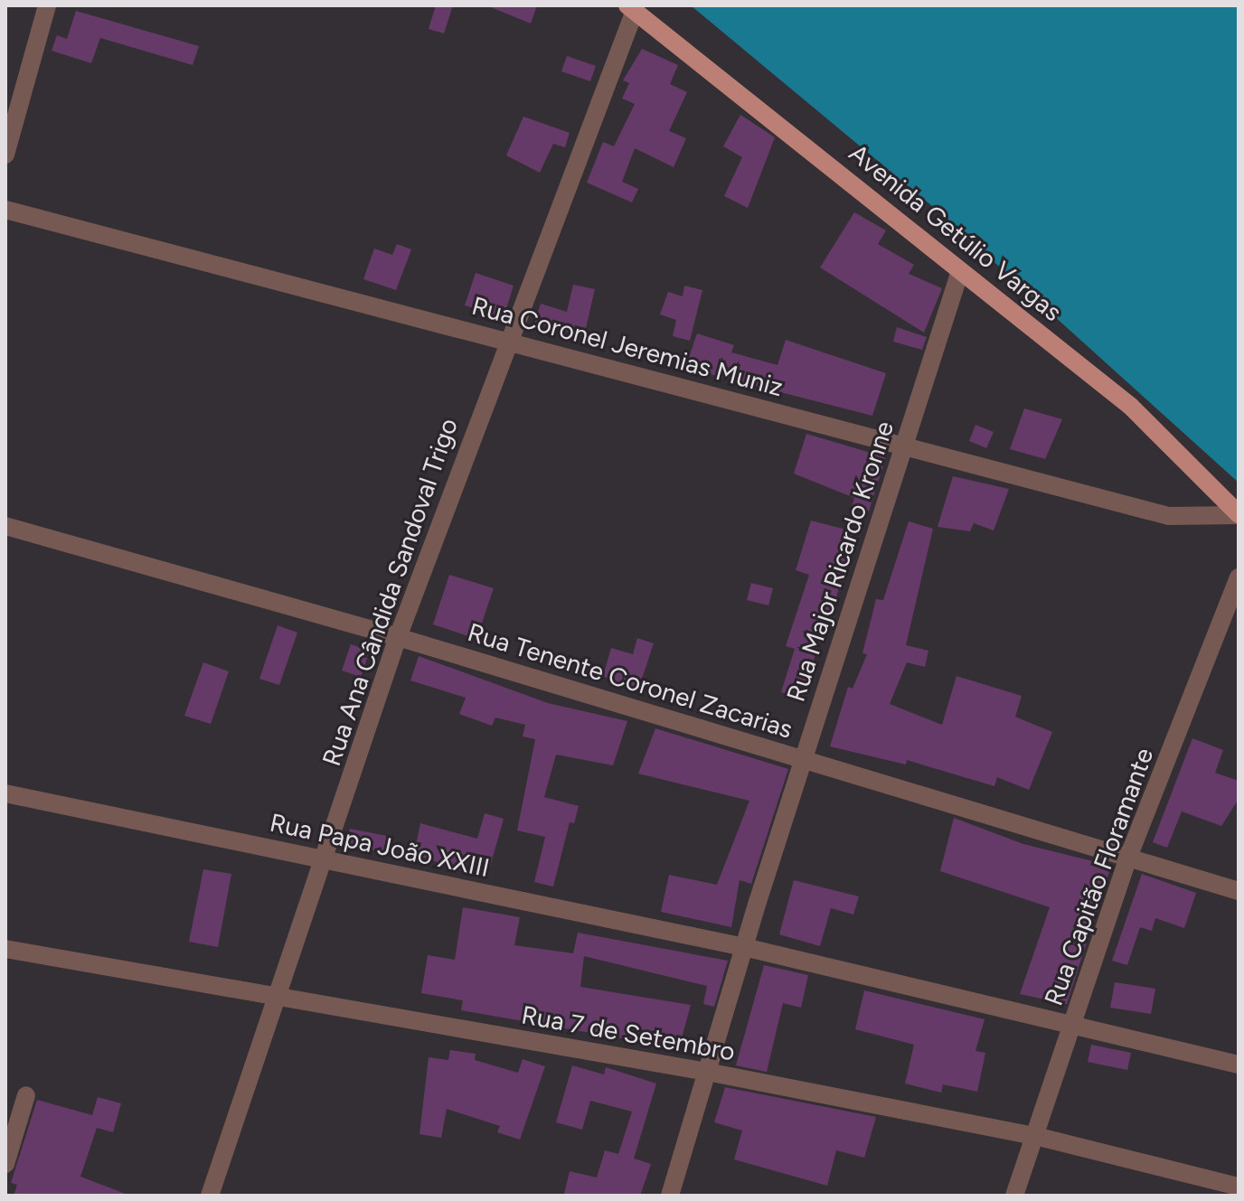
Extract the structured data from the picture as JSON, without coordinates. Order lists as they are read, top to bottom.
{
  "streets": {
    "main road": ["Avenida Getúlio Vargas"],
    "street": [
      "Rua Coronel Jeremias Muniz",
      "Rua Major Ricardo Kronne",
      "Rua Ana Cândida Sandoval Trigo",
      "Rua Tenente Coronel Zacarias",
      "Rua Papa João XXIII",
      "Rua Capitão Floramante",
      "Rua 7 de Setembro"
    ]
  },
  "crossings": [
    ["Avenida Getúlio Vargas", "Rua Coronel Jeremias Muniz"],
    ["Avenida Getúlio Vargas", "Rua Major Ricardo Kronne"],
    ["Avenida Getúlio Vargas", "Rua Ana Cândida Sandoval Trigo"],
    ["Rua Coronel Jeremias Muniz", "Rua Major Ricardo Kronne"],
    ["Rua Coronel Jeremias Muniz", "Rua Ana Cândida Sandoval Trigo"],
    ["Rua Major Ricardo Kronne", "Rua Tenente Coronel Zacarias"],
    ["Rua Major Ricardo Kronne", "Rua Papa João XXIII"],
    ["Rua Major Ricardo Kronne", "Rua 7 de Setembro"],
    ["Rua Ana Cândida Sandoval Trigo", "Rua Tenente Coronel Zacarias"],
    ["Rua Ana Cândida Sandoval Trigo", "Rua Papa João XXIII"],
    ["Rua Ana Cândida Sandoval Trigo", "Rua 7 de Setembro"],
    ["Rua Tenente Coronel Zacarias", "Rua Capitão Floramante"],
    ["Rua Papa João XXIII", "Rua Capitão Floramante"],
    ["Rua Capitão Floramante", "Rua 7 de Setembro"]
  ]
}
